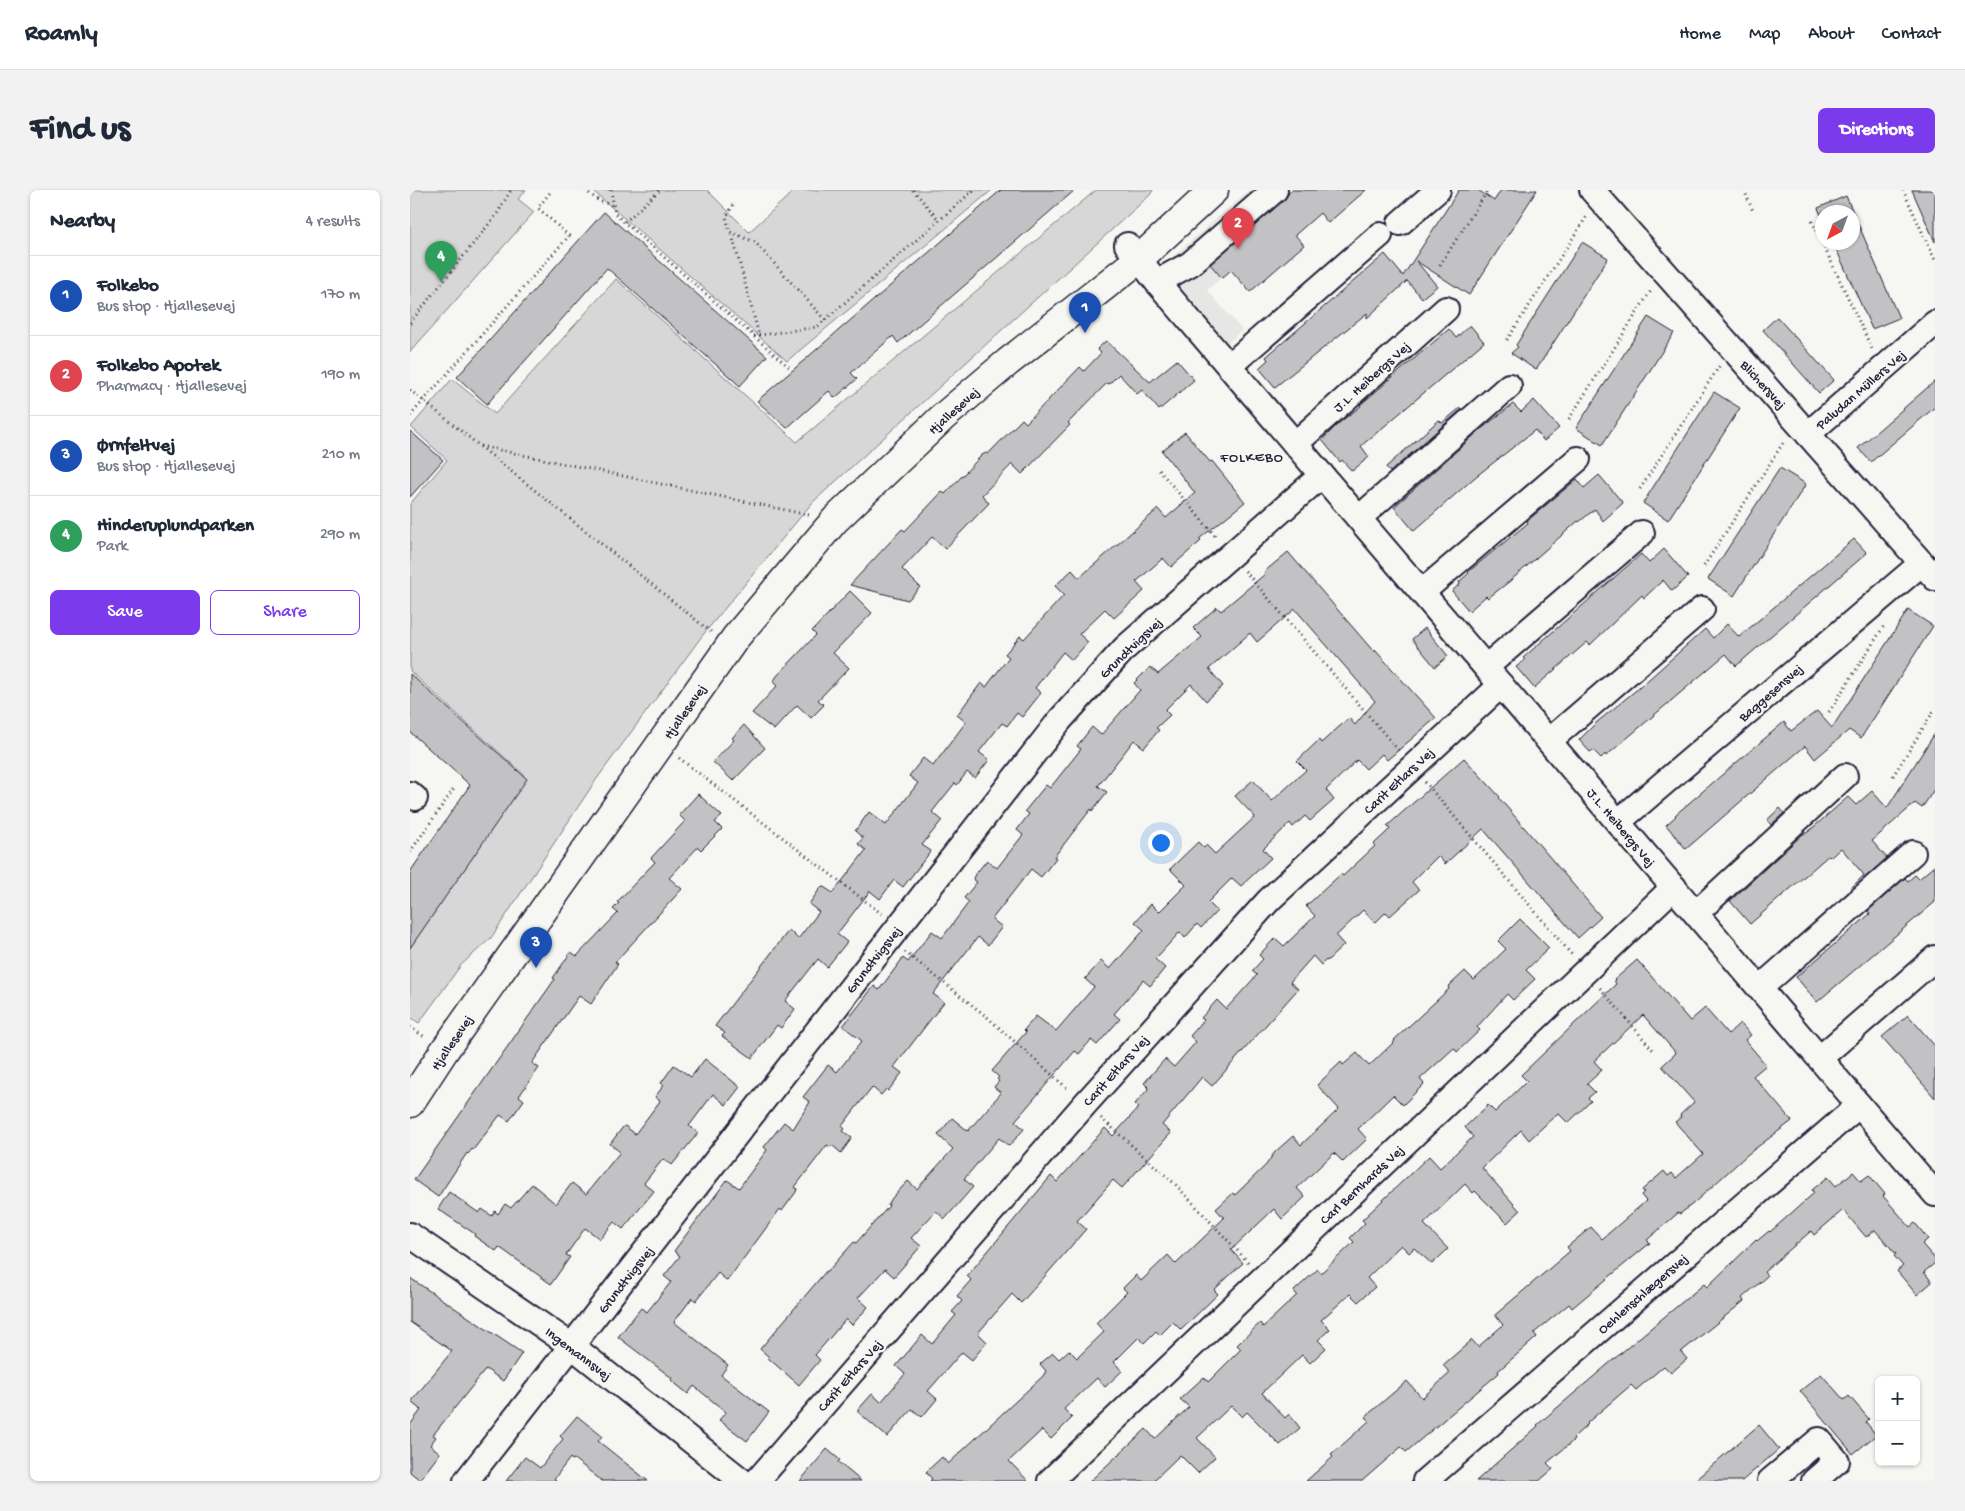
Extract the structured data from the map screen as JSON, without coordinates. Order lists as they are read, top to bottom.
{
  "streets": {
    "main road": ["Hjallesevej"],
    "street": [
      "J.L. Heibergs Vej",
      "Blichersvej",
      "Paludan Müllers Vej",
      "Grundtvigsvej",
      "Baggesensvej",
      "Carit Etlars Vej",
      "Carl Bernhards Vej",
      "Oehlenschlægersvej",
      "Ingemannsvej"
    ]
  },
  "crossings": [
    ["J.L. Heibergs Vej", "Hjallesevej"],
    ["J.L. Heibergs Vej", "Grundtvigsvej"],
    ["J.L. Heibergs Vej", "Baggesensvej"],
    ["J.L. Heibergs Vej", "Carit Etlars Vej"],
    ["J.L. Heibergs Vej", "Carl Bernhards Vej"],
    ["J.L. Heibergs Vej", "Oehlenschlægersvej"],
    ["Blichersvej", "Paludan Müllers Vej"],
    ["Blichersvej", "Baggesensvej"],
    ["Grundtvigsvej", "Ingemannsvej"]
  ],
  "districts": ["FOLKEBO"],
  "north": "bottom left",
  "page": {
    "header": "Roamly",
    "nav": [
      "Home",
      "Map",
      "About",
      "Contact"
    ],
    "buttons": [
      "Directions",
      ["Save", "Share"]
    ],
    "title": "Find us",
    "heading": ["Nearby", "4 results"],
    "pins": [
      "2",
      "4",
      "1",
      "3"
    ],
    "list": [
      {
        "mark": "1",
        "name": "Folkebo",
        "note": "Bus stop · Hjallesevej",
        "value": "170 m"
      },
      {
        "mark": "2",
        "name": "Folkebo Apotek",
        "note": "Pharmacy · Hjallesevej",
        "value": "190 m"
      },
      {
        "mark": "3",
        "name": "Ørnfeltvej",
        "note": "Bus stop · Hjallesevej",
        "value": "210 m"
      },
      {
        "mark": "4",
        "name": "Hinderuplundparken",
        "note": "Park",
        "value": "290 m"
      }
    ],
    "map_buttons": ["+", "−"]
  }
}
